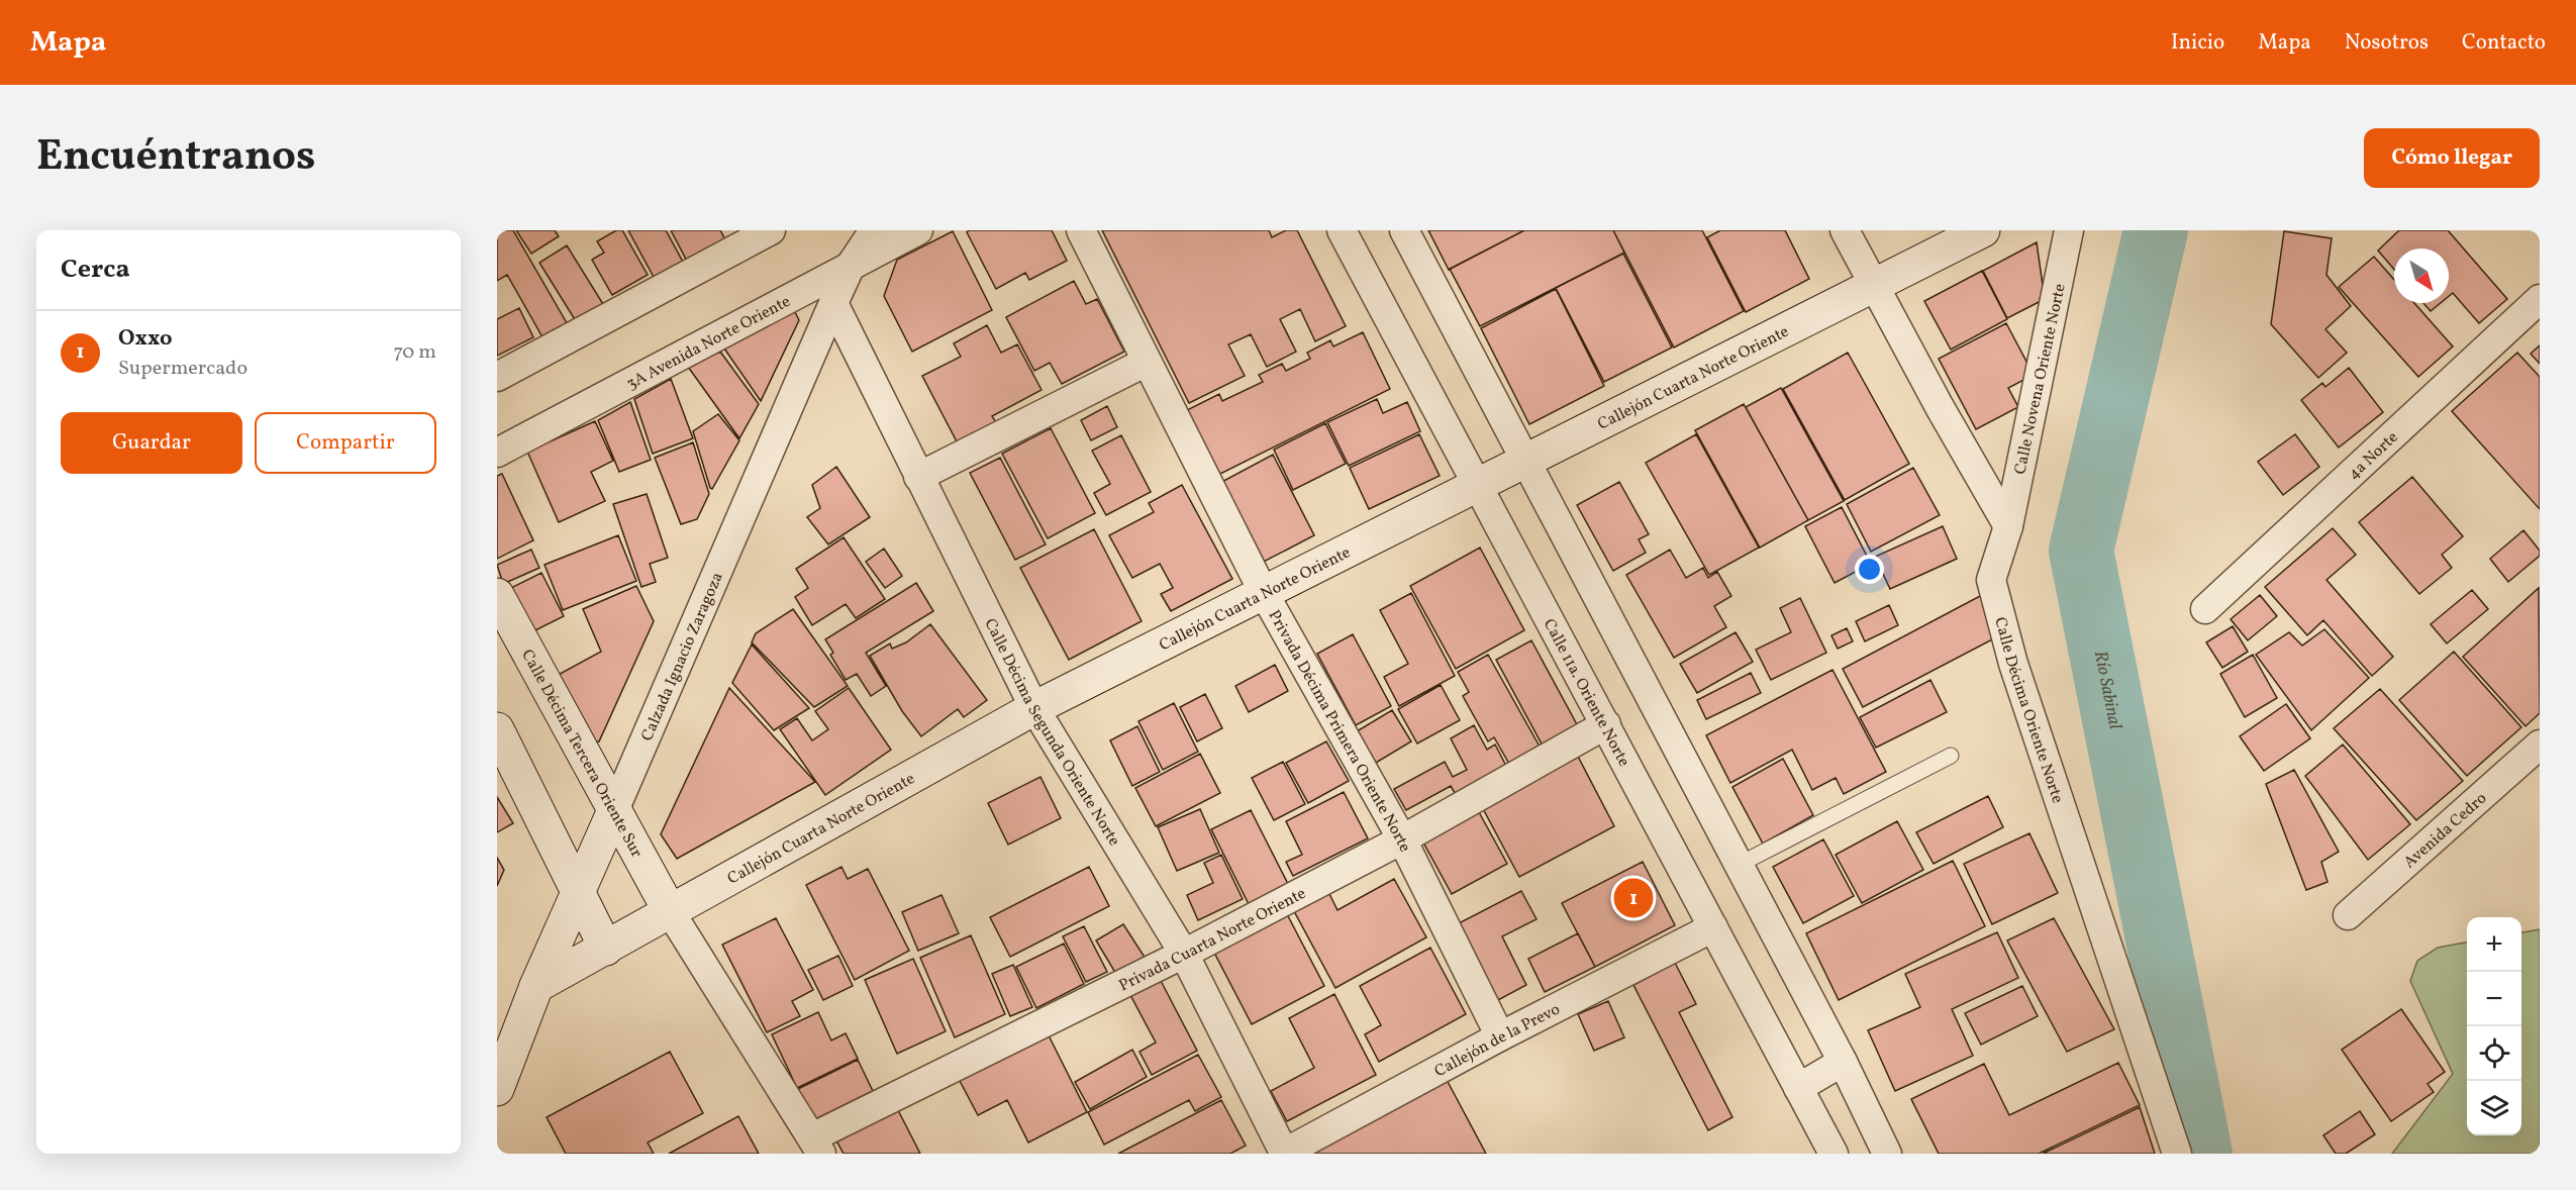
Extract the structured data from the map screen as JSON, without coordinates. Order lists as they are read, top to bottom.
{
  "streets": {
    "street": [
      "3A Avenida Norte Oriente",
      "Callejón Cuarta Norte Oriente",
      "Calle Novena Oriente Norte",
      "4a Norte",
      "Calzada Ignacio Zaragoza",
      "Calle 11a. Oriente Norte",
      "Calle Décima Oriente Norte",
      "Privada Décima Primera Oriente Norte",
      "Calle Décima Segunda Oriente Norte",
      "Calle Décima Tercera Oriente Sur",
      "Avenida Cedro",
      "Privada Cuarta Norte Oriente",
      "Callejón de la Prevo"
    ]
  },
  "crossings": [
    ["3A Avenida Norte Oriente", "Calzada Ignacio Zaragoza"],
    ["Callejón Cuarta Norte Oriente", "Calzada Ignacio Zaragoza"],
    ["Callejón Cuarta Norte Oriente", "Calle 11a. Oriente Norte"],
    ["Callejón Cuarta Norte Oriente", "Privada Décima Primera Oriente Norte"],
    ["Callejón Cuarta Norte Oriente", "Calle Décima Segunda Oriente Norte"],
    ["Callejón Cuarta Norte Oriente", "Calle Décima Tercera Oriente Sur"],
    ["Calle Novena Oriente Norte", "Calle Décima Oriente Norte"],
    ["Calzada Ignacio Zaragoza", "Calle Décima Segunda Oriente Norte"],
    ["Calzada Ignacio Zaragoza", "Calle Décima Tercera Oriente Sur"],
    ["Calle 11a. Oriente Norte", "Privada Cuarta Norte Oriente"],
    ["Calle 11a. Oriente Norte", "Callejón de la Prevo"],
    ["Privada Décima Primera Oriente Norte", "Privada Cuarta Norte Oriente"],
    ["Privada Décima Primera Oriente Norte", "Callejón de la Prevo"],
    ["Calle Décima Segunda Oriente Norte", "Privada Cuarta Norte Oriente"],
    ["Calle Décima Segunda Oriente Norte", "Callejón de la Prevo"]
  ],
  "water": ["Río Sabinal"],
  "north": "bottom right",
  "page": {
    "header": "Mapa",
    "nav": [
      "Inicio",
      "Mapa",
      "Nosotros",
      "Contacto"
    ],
    "title": "Encuéntranos",
    "buttons": [
      "Cómo llegar",
      ["Guardar", "Compartir"]
    ],
    "heading": "Cerca",
    "list": [
      {
        "mark": "1",
        "name": "Oxxo",
        "note": "Supermercado",
        "value": "70 m"
      }
    ],
    "pins": "1",
    "map_buttons": ["+", "−"]
  }
}
